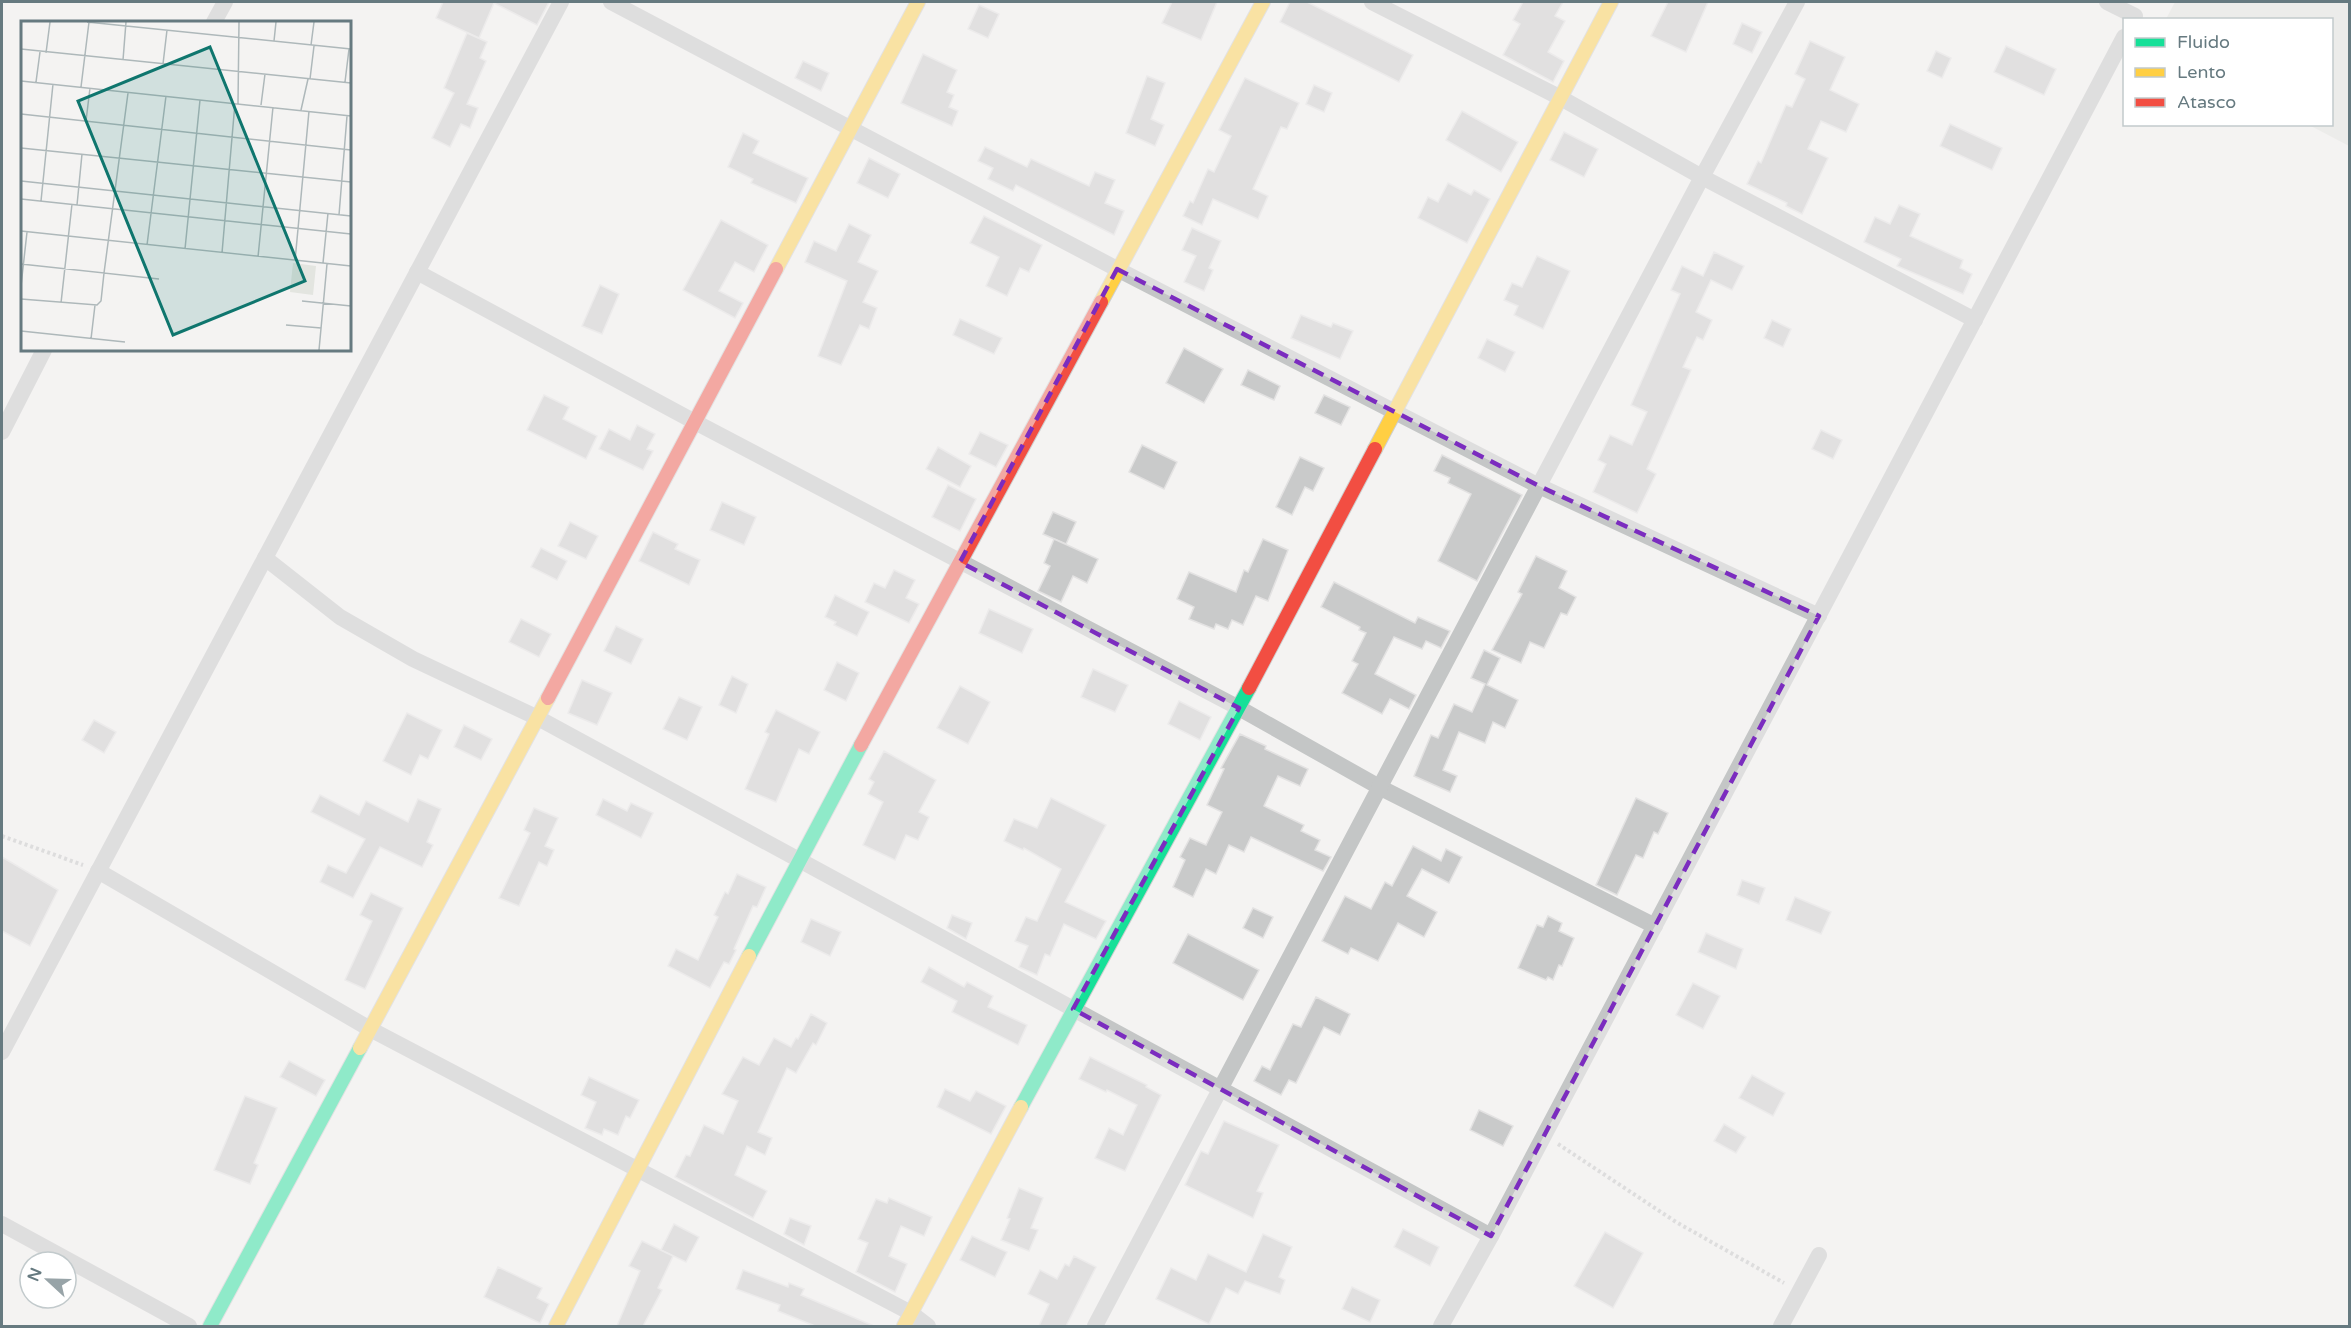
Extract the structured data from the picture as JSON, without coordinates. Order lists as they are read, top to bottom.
{
  "legend": ["Fluido", "Lento", "Atasco"],
  "north": "left"
}
